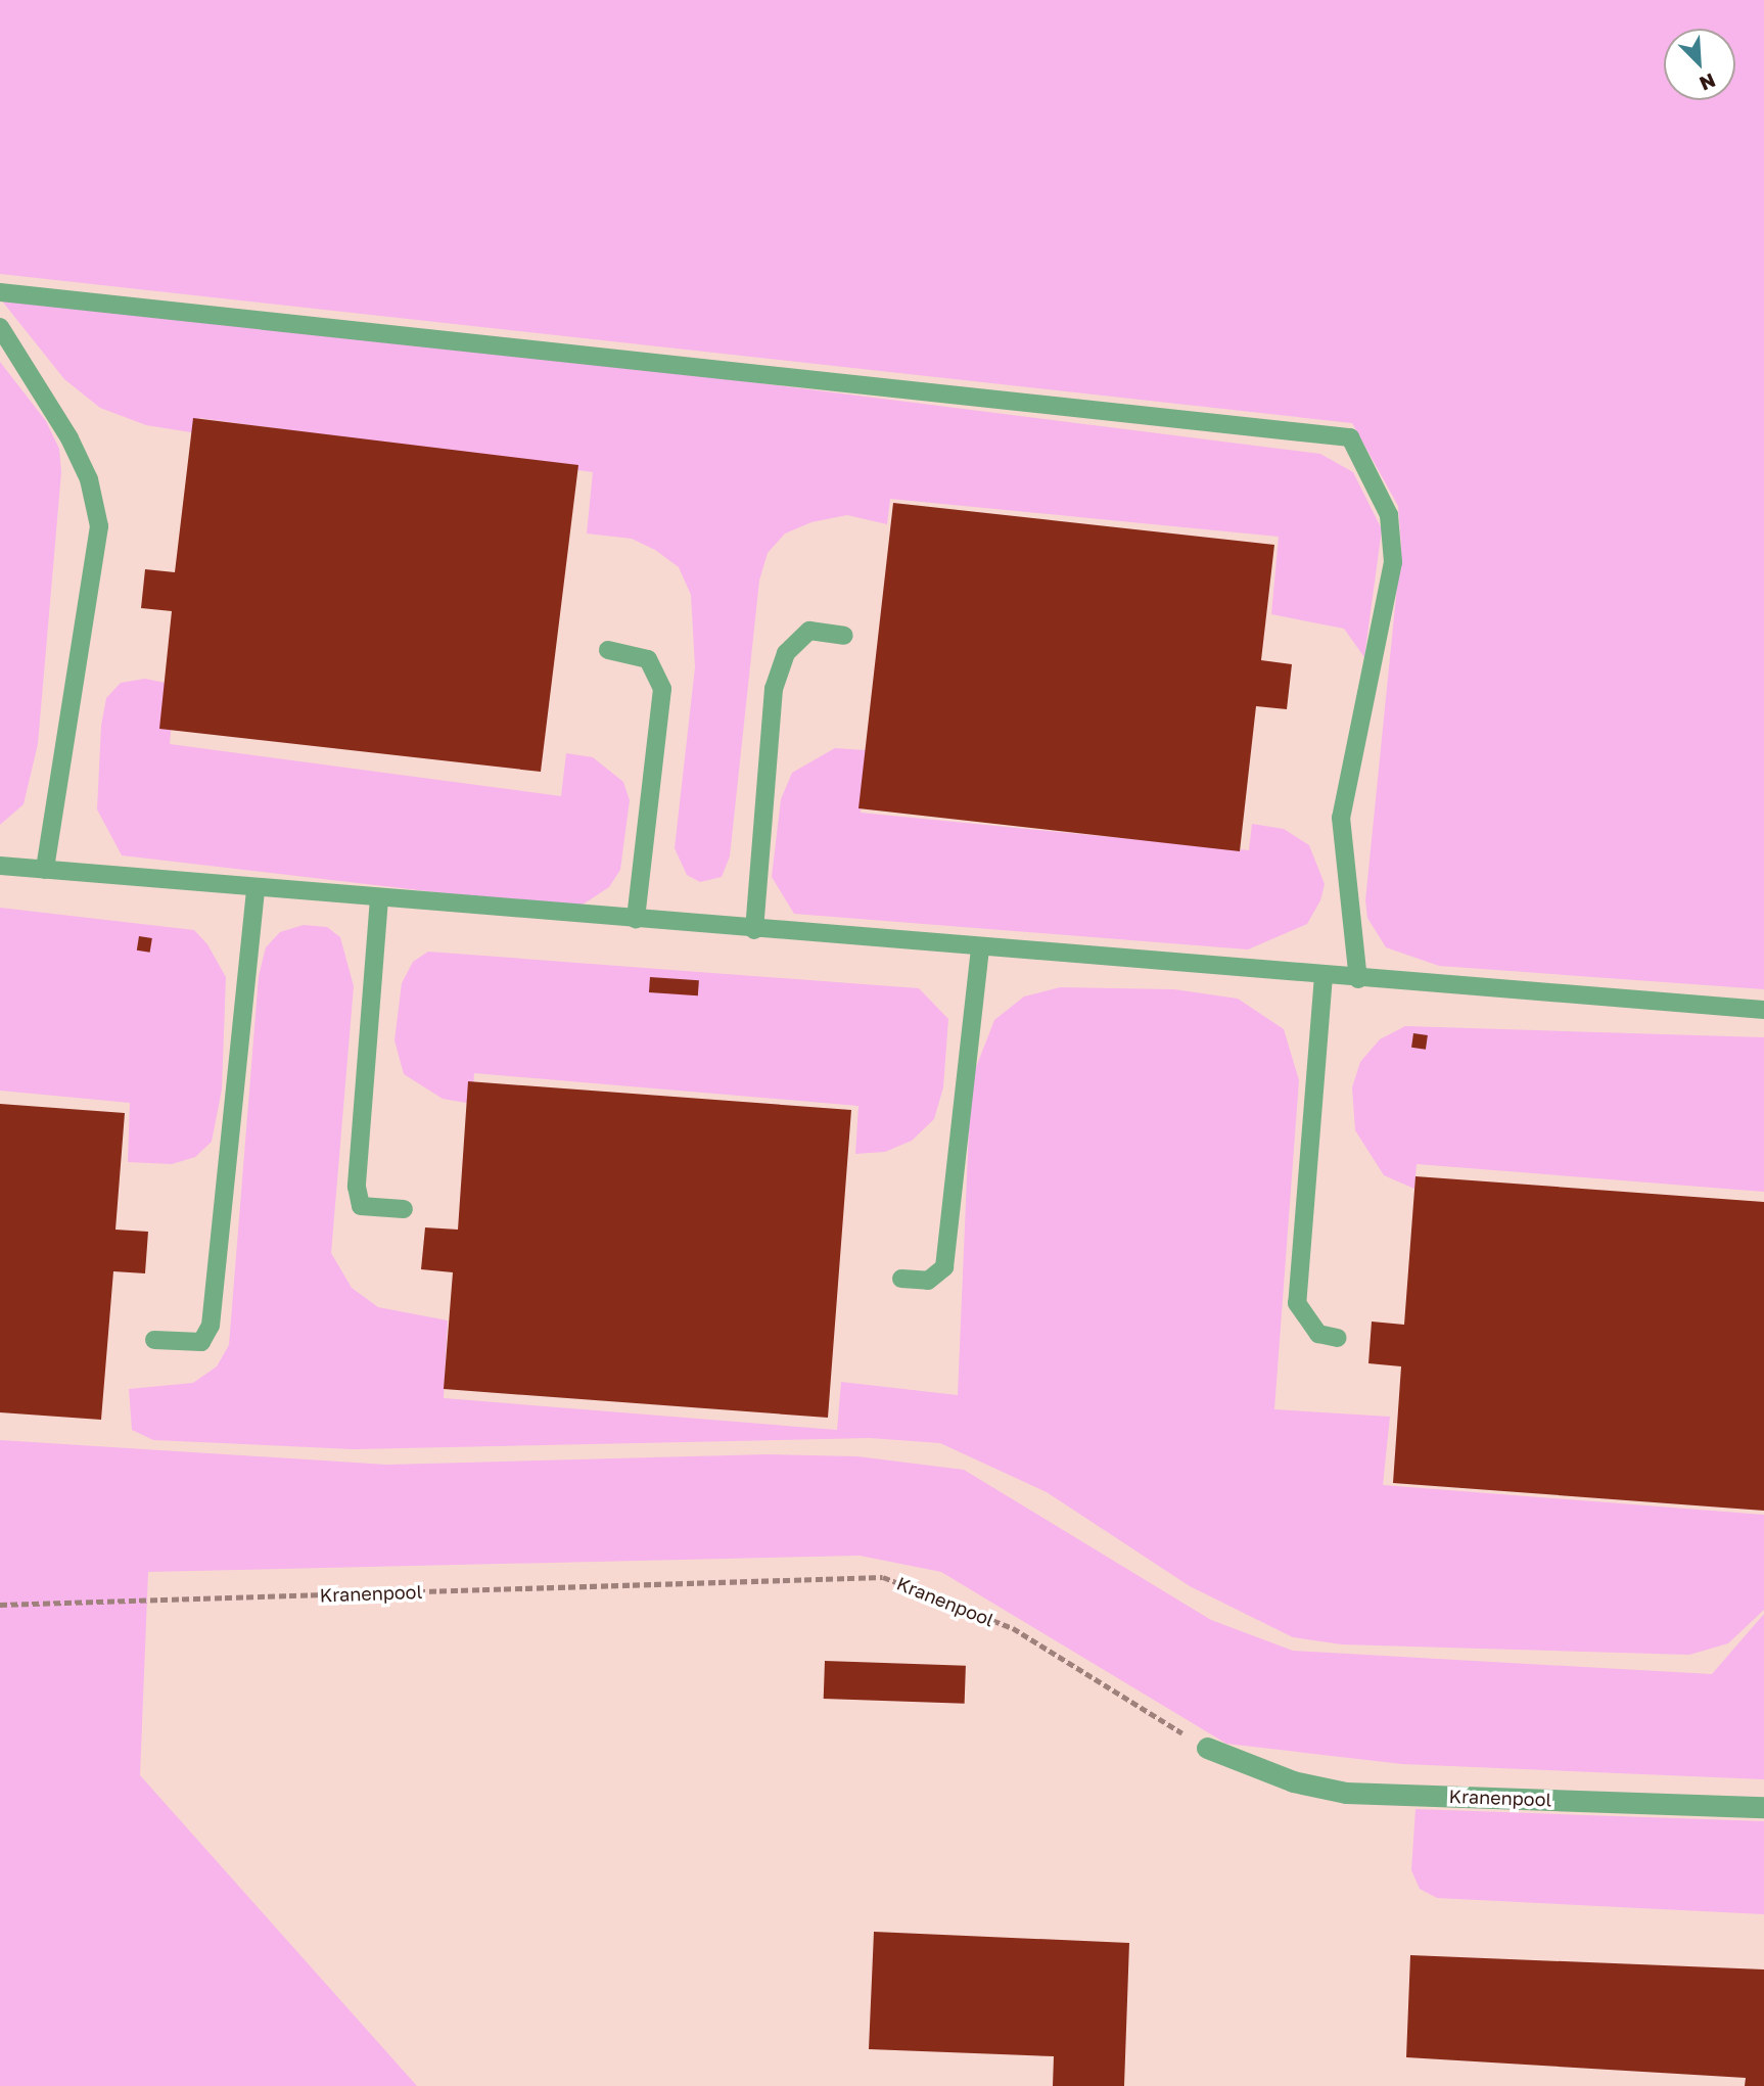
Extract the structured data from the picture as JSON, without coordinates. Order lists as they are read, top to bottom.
{
  "streets": {
    "street": ["Kranenpool"]
  },
  "north": "bottom right"
}
